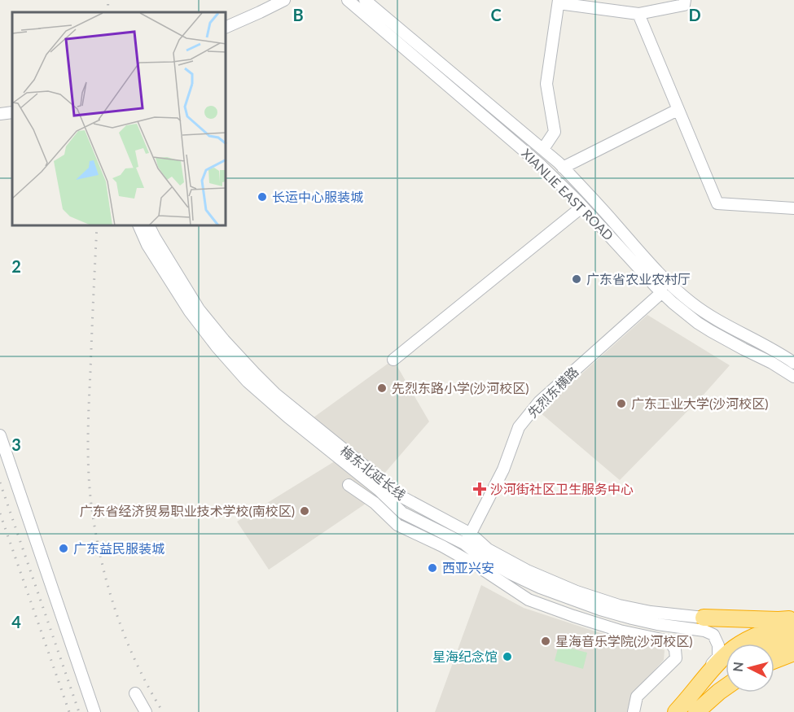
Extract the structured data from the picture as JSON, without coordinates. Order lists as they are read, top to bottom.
{
  "streets": {
    "street": ["XIANLIE EAST ROAD", "先烈东横路", "梅东北延长线"]
  },
  "crossings": [
    ["XIANLIE EAST ROAD", "先烈东横路"],
    ["先烈东横路", "梅东北延长线"]
  ],
  "places": {
    "other": [
      "长运中心服装城",
      "广东省农业农村厅",
      "先烈东路小学(沙河校区)",
      "广东工业大学(沙河校区)",
      "广东省经济贸易职业技术学校(南校区)",
      "广东益民服装城",
      "西亚兴安",
      "星海音乐学院(沙河校区)",
      "星海纪念馆"
    ],
    "health": ["沙河街社区卫生服务中心"]
  },
  "north": "left",
  "grid": {
    "columns": ["B", "C", "D"],
    "rows": ["2", "3", "4"]
  }
}
